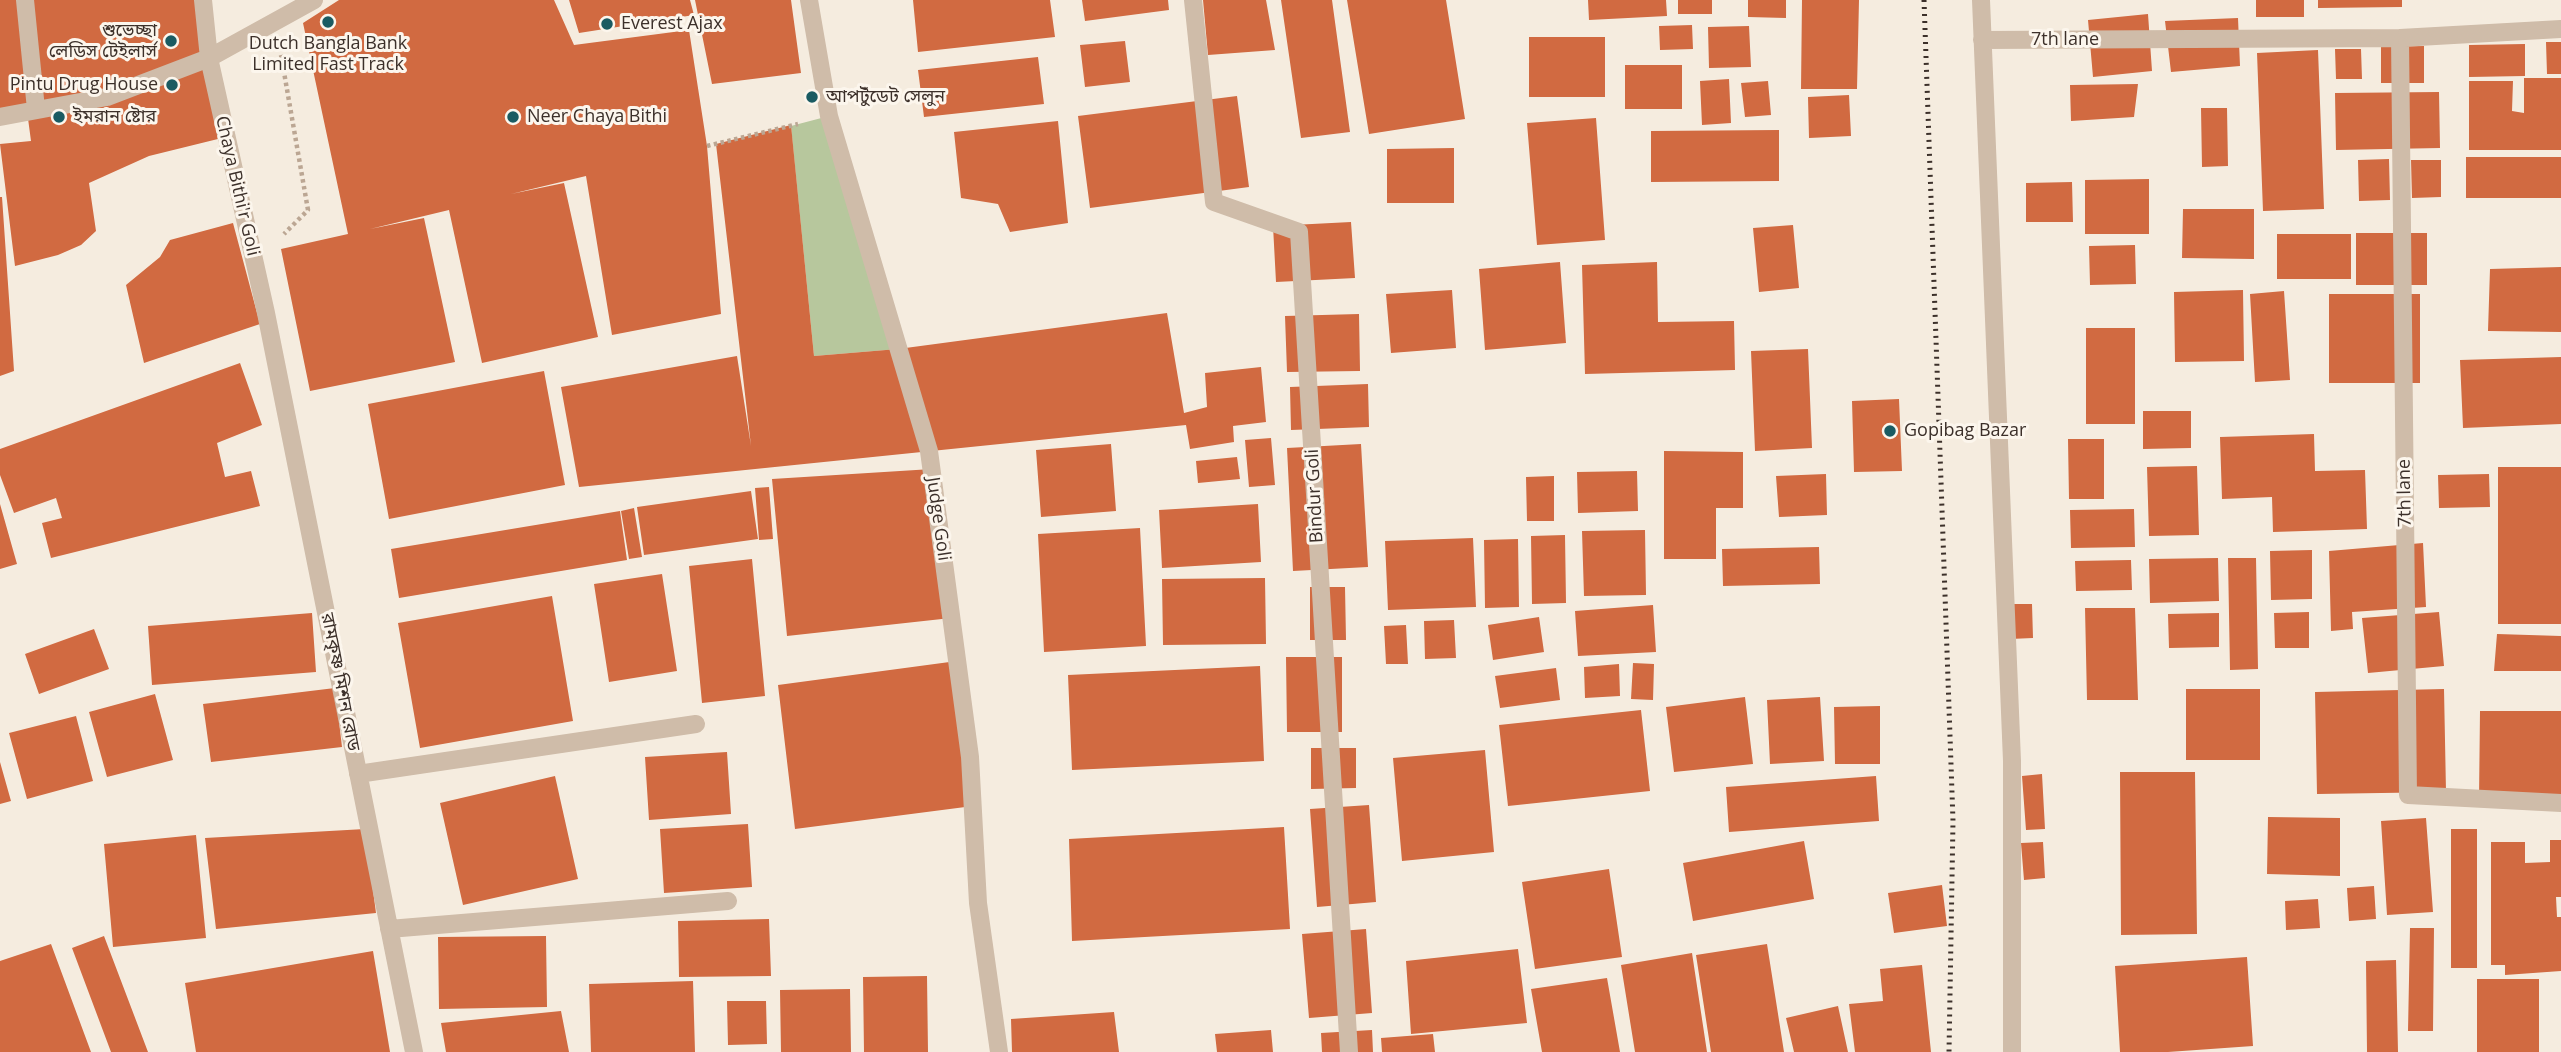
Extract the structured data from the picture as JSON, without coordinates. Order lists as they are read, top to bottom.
{
  "streets": {
    "street": [
      "7th lane",
      "Chaya Bithi'r Goli",
      "Bindur Goli",
      "Judge Goli",
      "রামকৃষ্ণ মিশন রোড"
    ]
  },
  "crossings": [
    ["Chaya Bithi'r Goli", "রামকৃষ্ণ মিশন রোড"]
  ],
  "places": [
    "Dutch Bangla Bank Limited Fast Track",
    "Everest Ajax",
    "শুভেচ্ছা লেডিস টেইলার্স",
    "Pintu Drug House",
    "আপটুঁডেট সেলুন",
    "ইমরান ষ্টোর",
    "Neer Chaya Bithi",
    "Gopibag Bazar"
  ]
}
